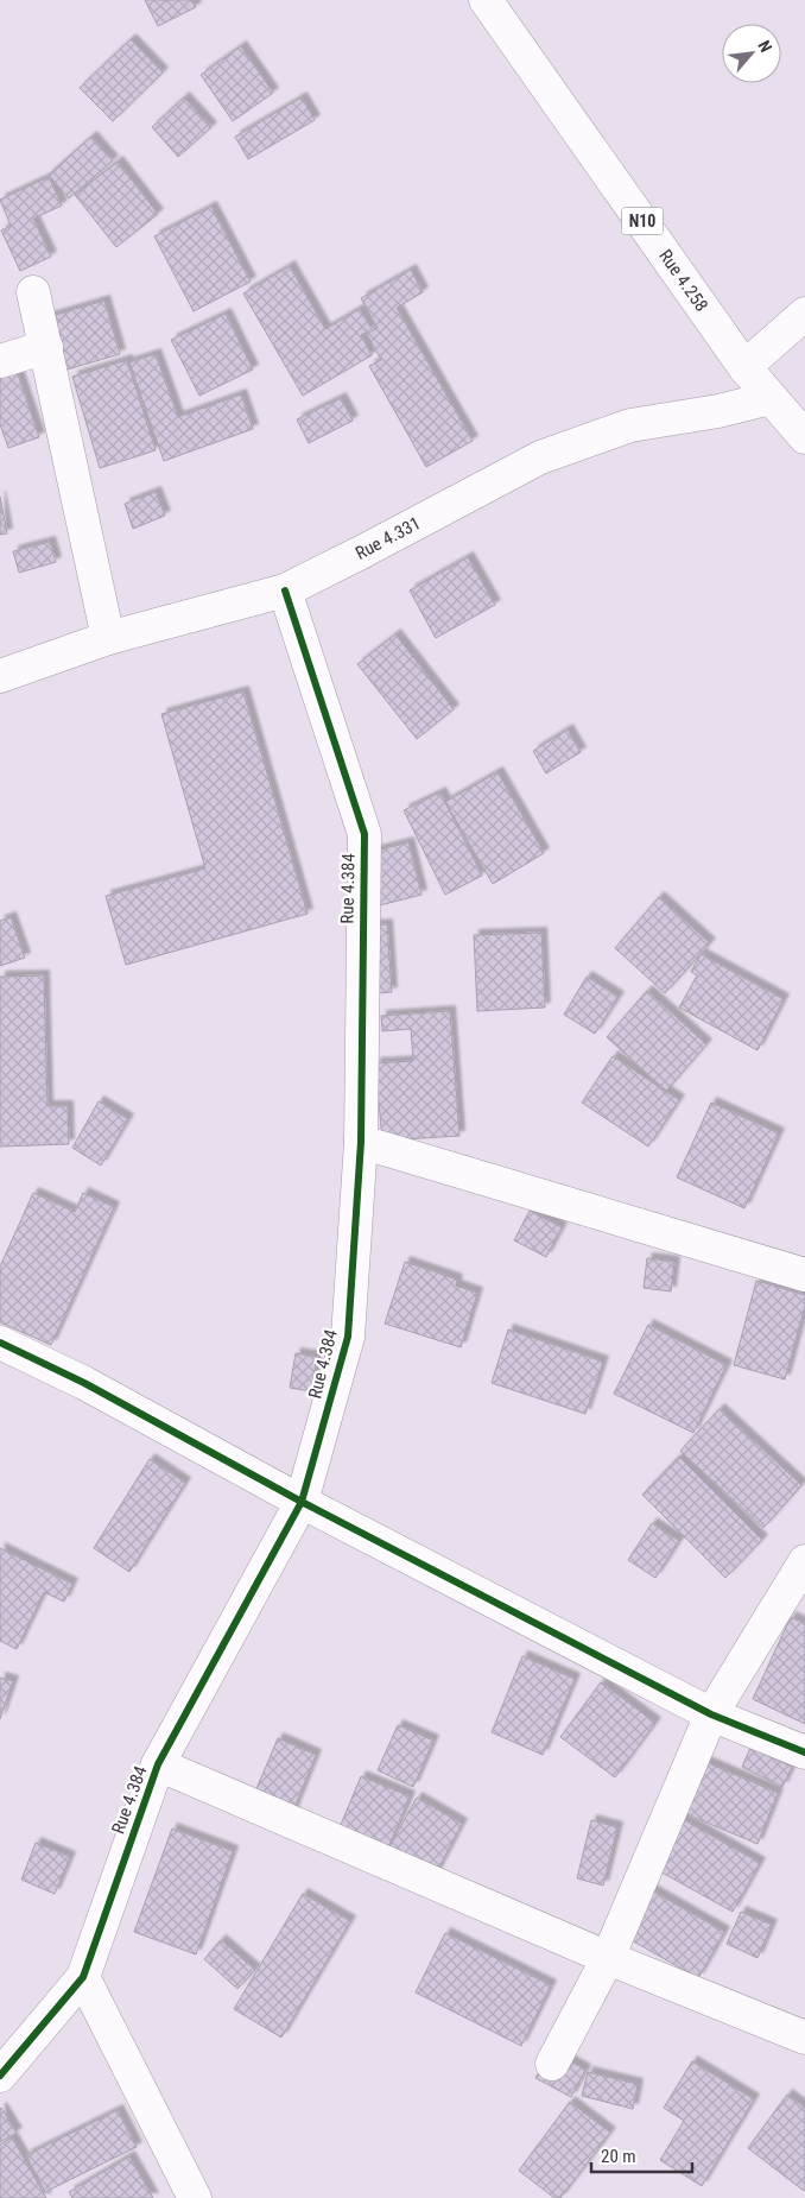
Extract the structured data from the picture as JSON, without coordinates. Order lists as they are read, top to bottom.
{
  "streets": {
    "main road": [
      "N10",
      "Rue 4.258",
      "Rue 4.331",
      "Rue 4.384"
    ]
  },
  "crossings": [
    ["Rue 4.258", "Rue 4.331"],
    ["Rue 4.331", "Rue 4.384"]
  ],
  "scale_bar": "20 m",
  "north": "top right"
}
